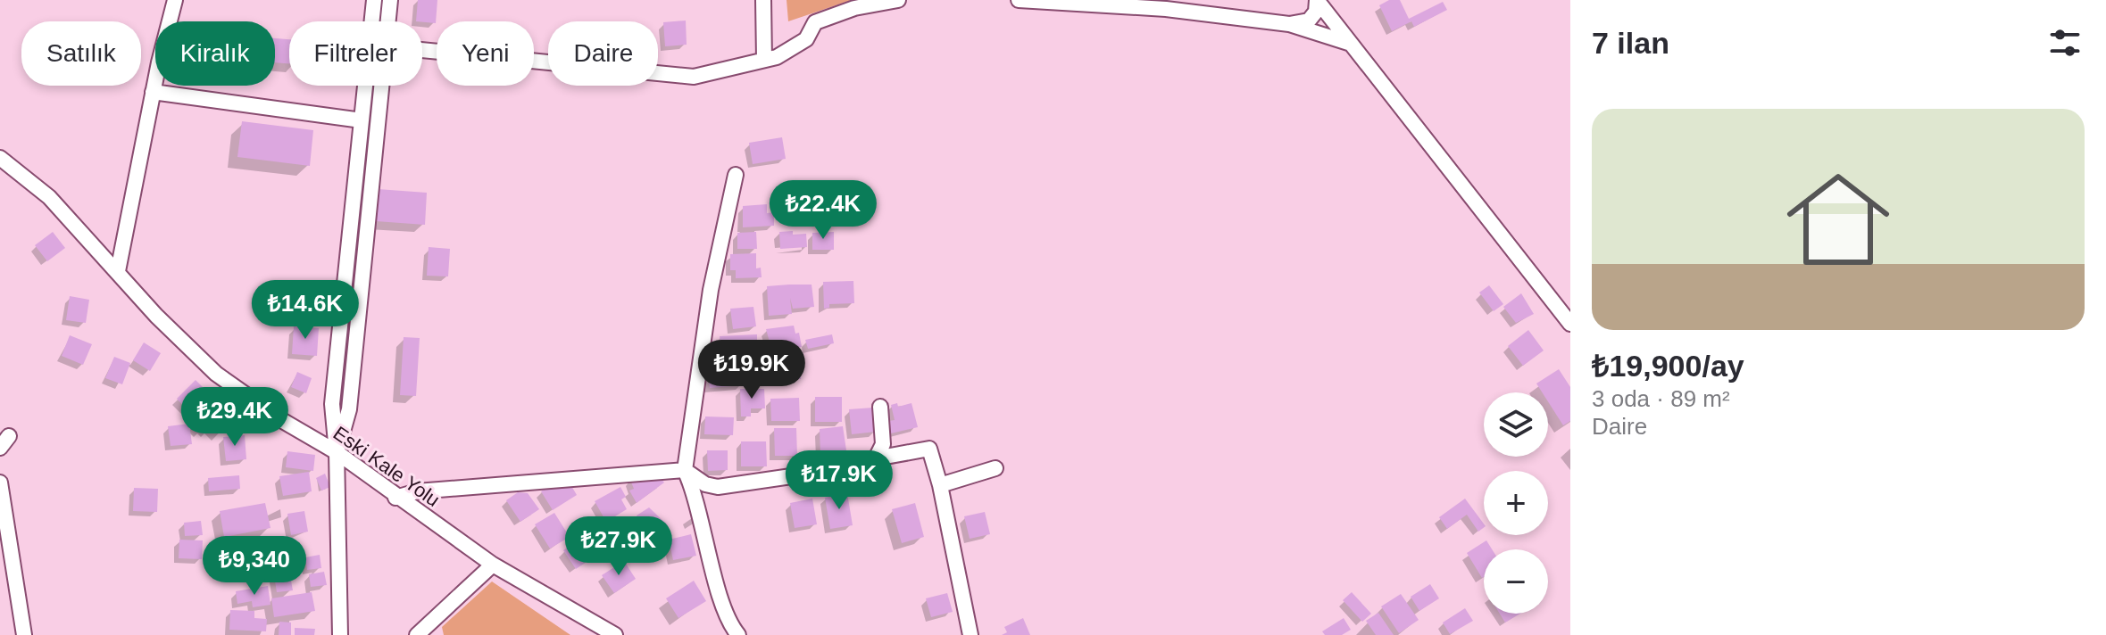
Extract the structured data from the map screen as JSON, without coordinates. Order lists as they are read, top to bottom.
{
  "streets": {
    "street": ["Eski Kale Yolu"]
  },
  "page": {
    "heading": "7 ilan",
    "chip": [
      "Satılık",
      "Kiralık",
      "Filtreler",
      "Yeni",
      "Daire"
    ],
    "list": [
      {
        "name": "₺19,900/ay",
        "note": "3 oda · 89 m² · Daire"
      }
    ],
    "price": [
      "₺22.4K",
      "₺14.6K",
      "₺19.9K",
      "₺29.4K",
      "₺17.9K",
      "₺27.9K",
      "₺9,340"
    ],
    "map_buttons": ["+", "−"]
  }
}
